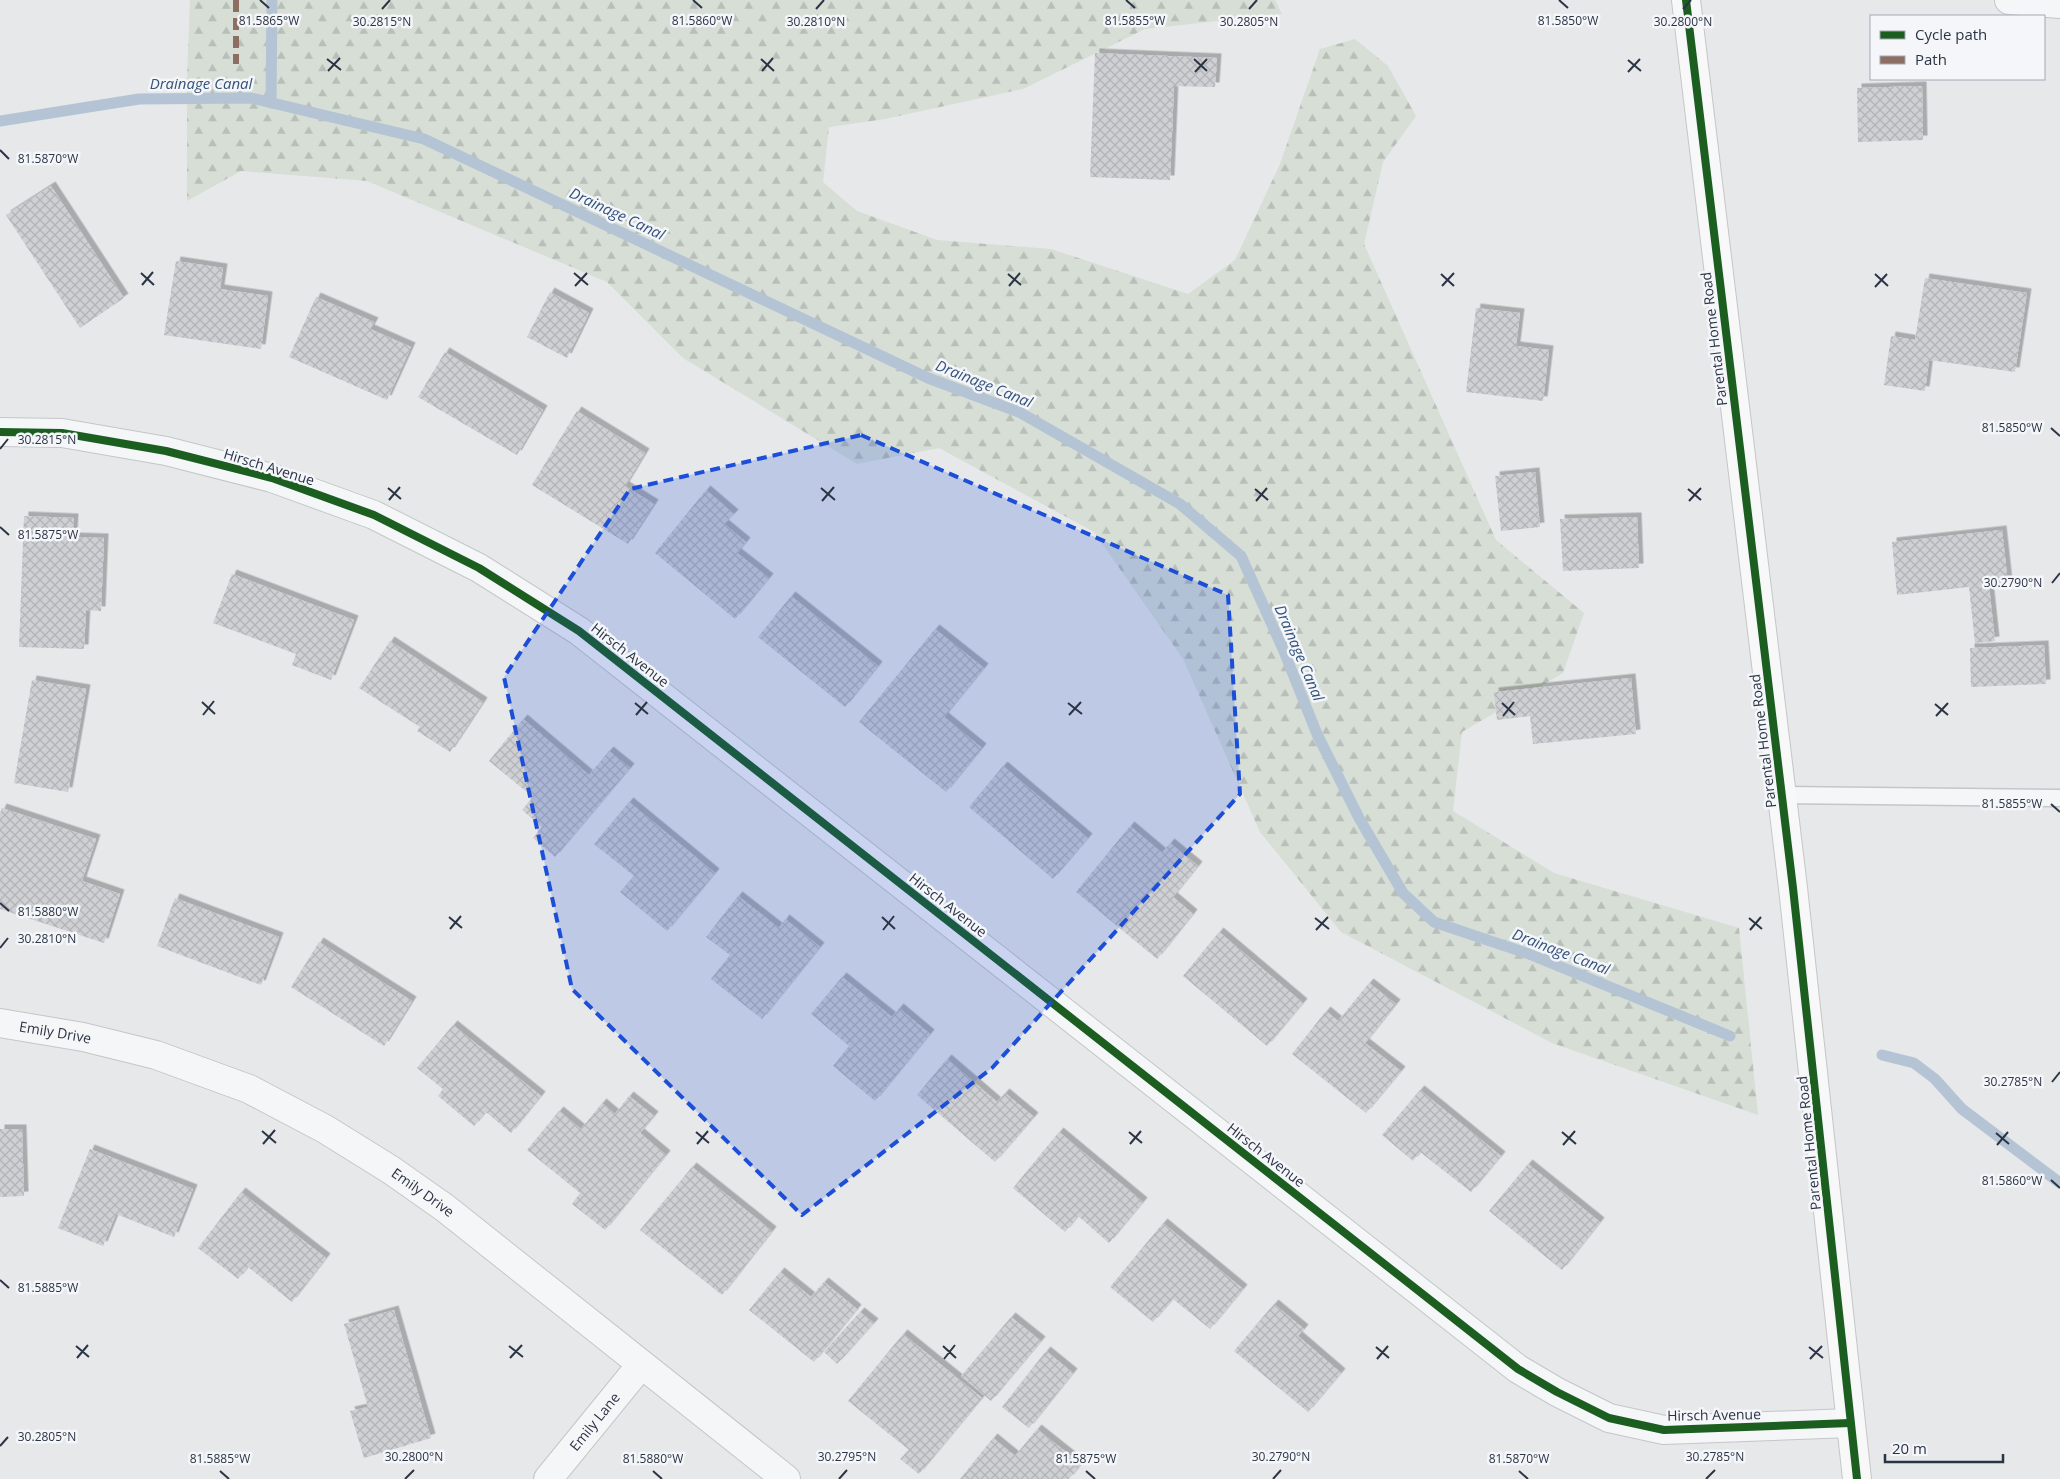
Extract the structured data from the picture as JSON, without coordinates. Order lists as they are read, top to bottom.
{
  "streets": {
    "street": [
      "Parental Home Road",
      "Hirsch Avenue",
      "Emily Drive",
      "Emily Lane"
    ]
  },
  "crossings": [
    ["Parental Home Road", "Hirsch Avenue"],
    ["Emily Drive", "Emily Lane"]
  ],
  "water": ["Drainage Canal"],
  "legend": ["Cycle path", "Path"],
  "scale_bar": "20 m",
  "coordinates": [
    "81.5865°W",
    "81.5860°W",
    "81.5855°W",
    "81.5850°W",
    "30.2815°N",
    "30.2810°N",
    "30.2805°N",
    "30.2800°N",
    "81.5870°W",
    "81.5875°W",
    "30.2790°N",
    "81.5880°W",
    "30.2785°N",
    "81.5885°W",
    "30.2795°N"
  ]
}
